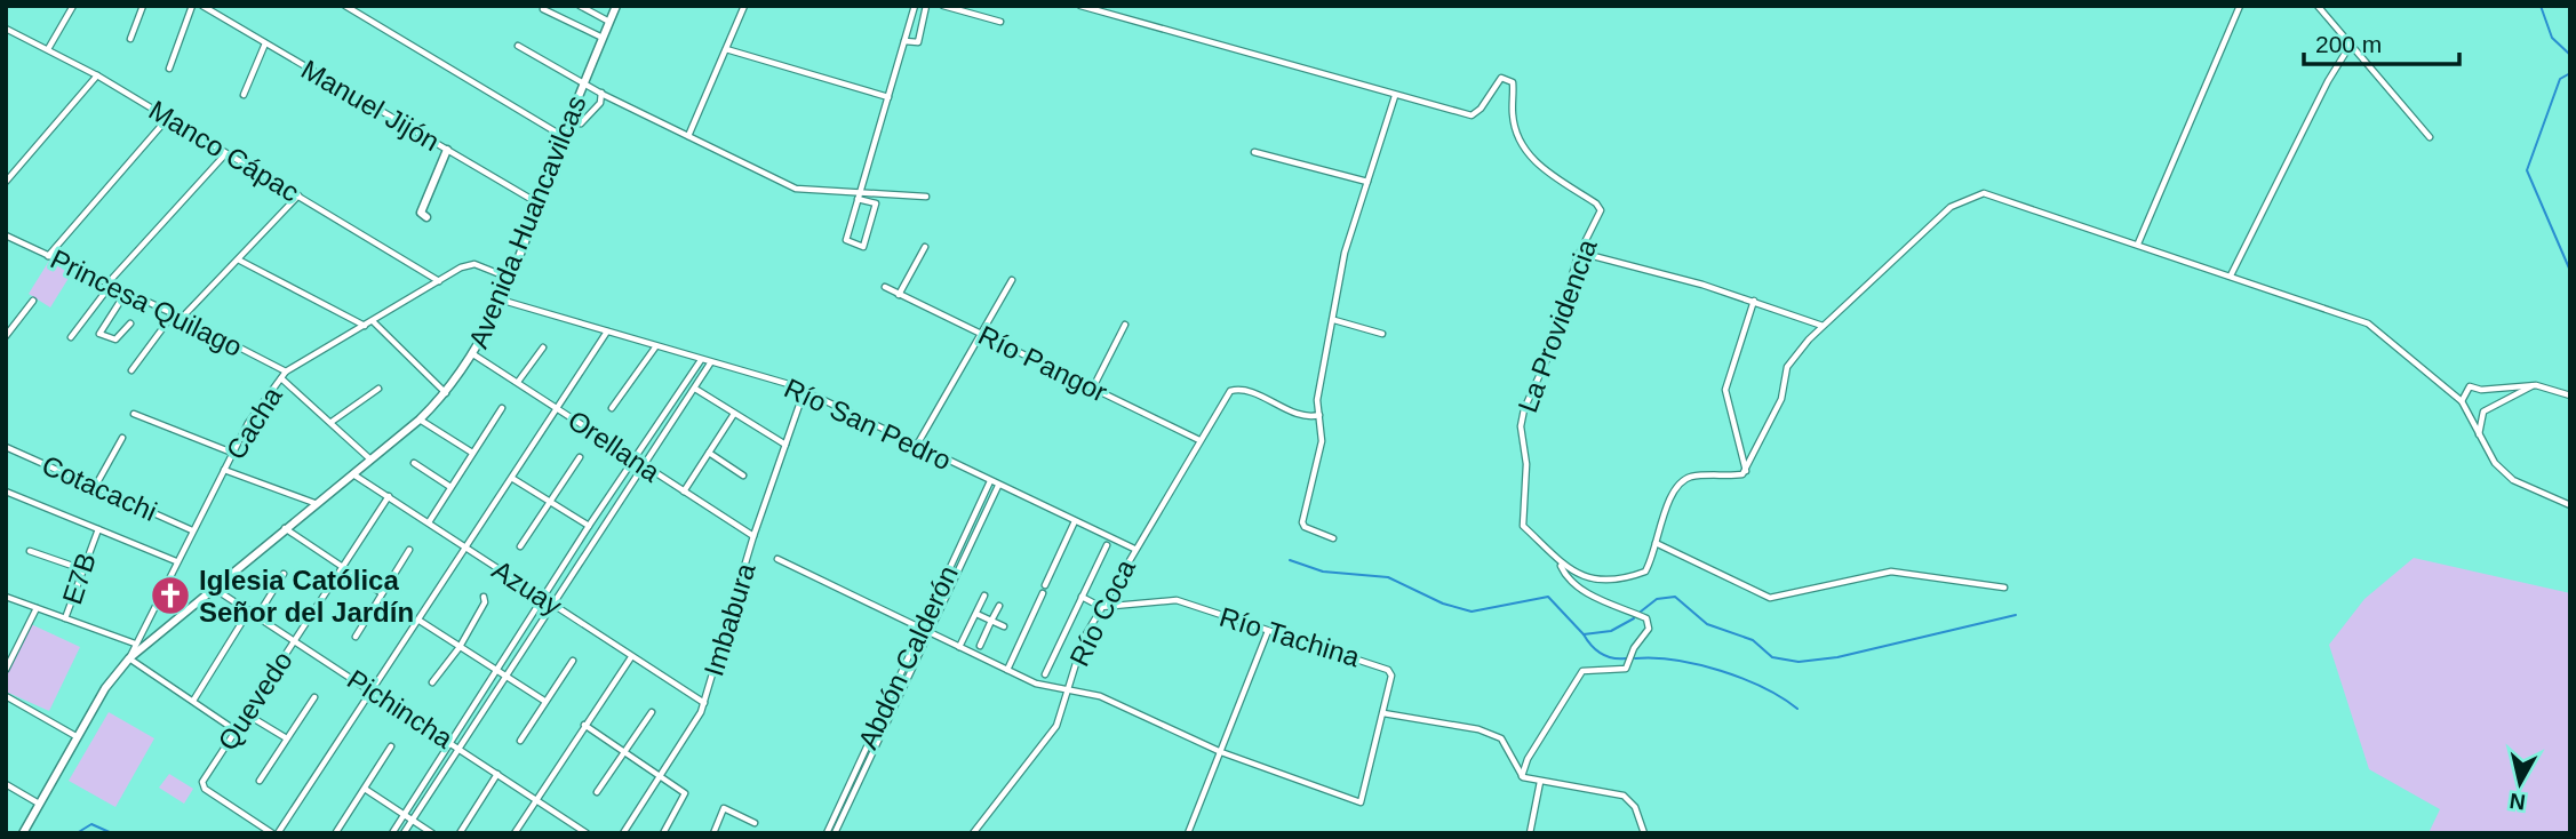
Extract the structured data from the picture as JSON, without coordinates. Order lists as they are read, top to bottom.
{
  "streets": {
    "street": [
      "Manuel Jijón",
      "Manco Cápac",
      "Avenida Huancavilcas",
      "Princesa Quilago",
      "La Providencia",
      "Río Pangor",
      "Cacha",
      "Río San Pedro",
      "Orellana",
      "Cotacachi",
      "E7B",
      "Azuay",
      "Río Coca",
      "Imbabura",
      "Río Tachina",
      "Abdón Calderón",
      "Quevedo",
      "Pichincha"
    ]
  },
  "crossings": [
    ["Manuel Jijón", "Avenida Huancavilcas"],
    ["Manco Cápac", "Cacha"],
    ["Avenida Huancavilcas", "Cacha"],
    ["Avenida Huancavilcas", "Río San Pedro"],
    ["Avenida Huancavilcas", "Orellana"],
    ["Avenida Huancavilcas", "Azuay"],
    ["Avenida Huancavilcas", "Pichincha"],
    ["Princesa Quilago", "Cacha"],
    ["Río Pangor", "Río Coca"],
    ["Cacha", "Cotacachi"],
    ["Cacha", "E7B"],
    ["Río San Pedro", "Río Coca"],
    ["Río San Pedro", "Imbabura"],
    ["Río San Pedro", "Abdón Calderón"],
    ["Orellana", "Imbabura"],
    ["Azuay", "Imbabura"],
    ["Azuay", "Quevedo"],
    ["Río Coca", "Río Tachina"],
    ["Quevedo", "Pichincha"]
  ],
  "places": {
    "church": ["Iglesia Católica Señor del Jardín"]
  },
  "scale_bar": "200 m",
  "north": "bottom"
}
